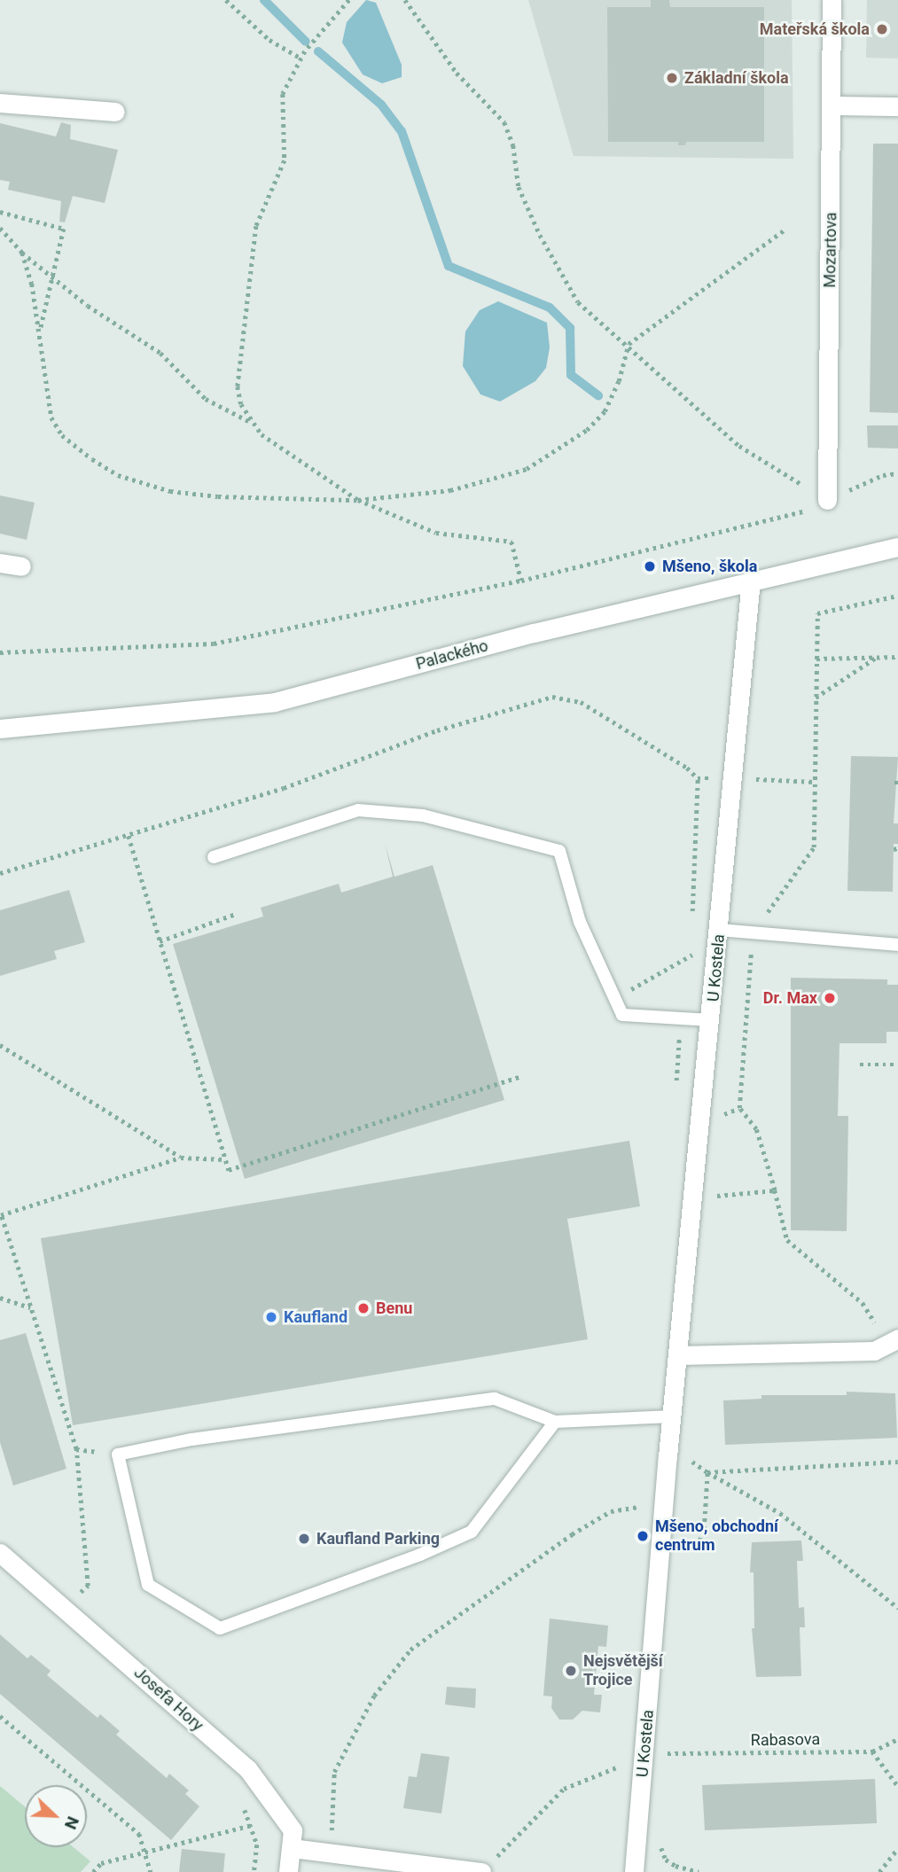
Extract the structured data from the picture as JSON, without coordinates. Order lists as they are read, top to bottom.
{
  "streets": {
    "street": [
      "Mozartova",
      "Palackého",
      "U Kostela",
      "Josefa Hory"
    ],
    "path": ["Rabasova"]
  },
  "crossings": [
    ["Palackého", "U Kostela"]
  ],
  "places": [
    "Mateřská škola",
    "Základní škola",
    "Mšeno, škola",
    "Dr. Max",
    "Benu",
    "Kaufland",
    "Mšeno, obchodní centrum",
    "Kaufland Parking",
    "Nejsvětější Trojice"
  ],
  "north": "bottom right"
}
